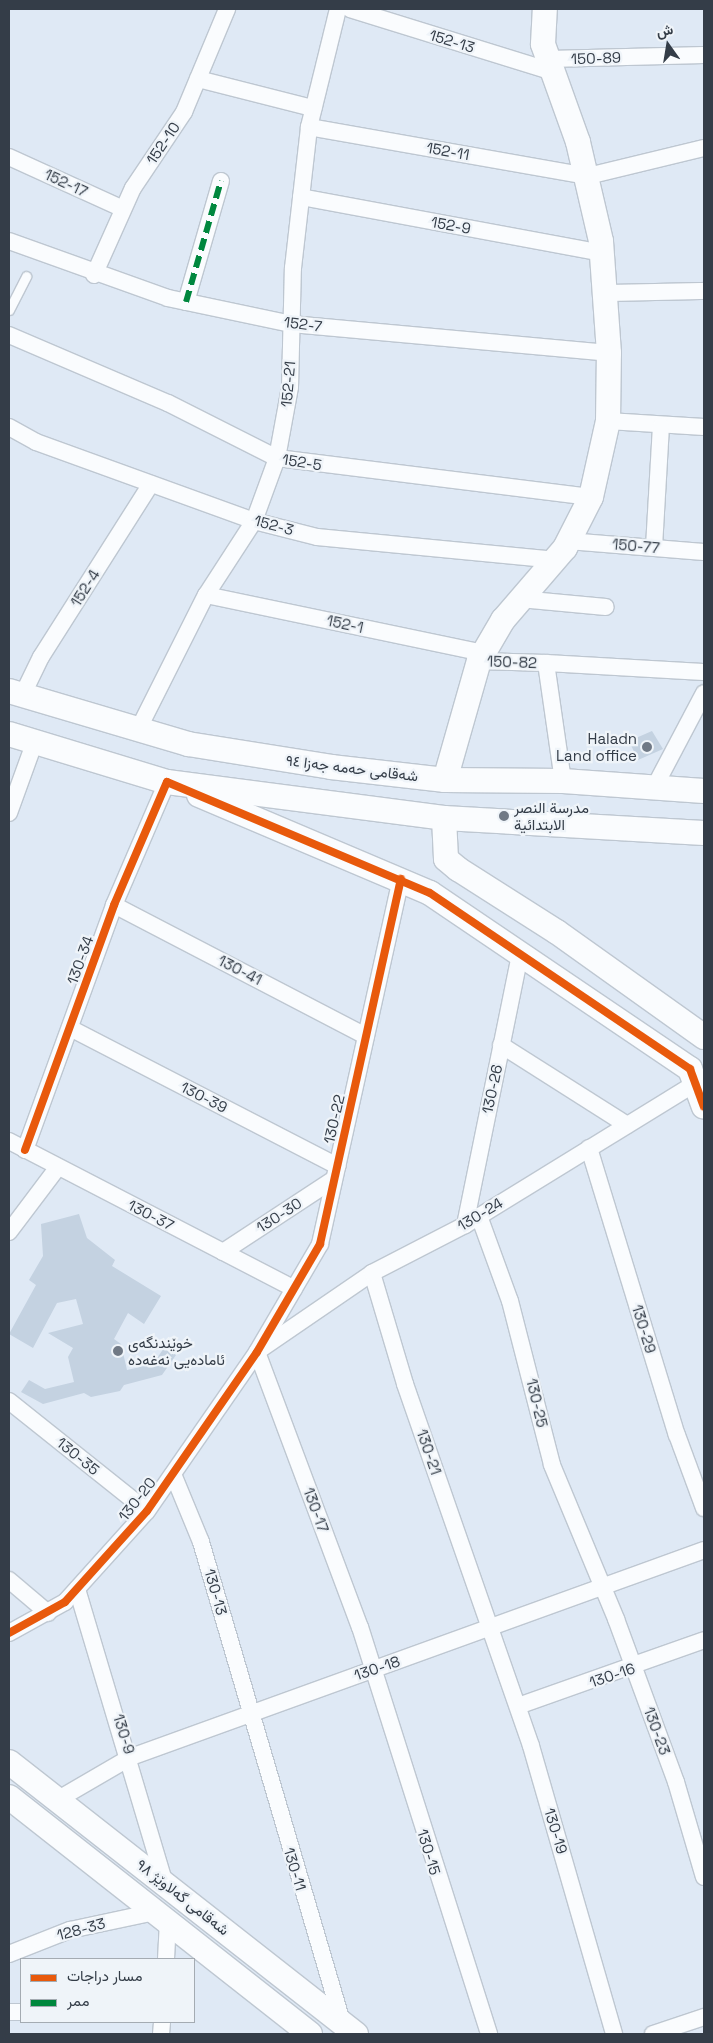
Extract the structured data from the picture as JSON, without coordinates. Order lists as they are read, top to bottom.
{
  "streets": {
    "main road": ["شەقامی حەمە جەزا ٩٤", "شەقامی گەلاوێژ ٩٨"],
    "street": [
      "152-13",
      "150-89",
      "152-10",
      "152-11",
      "152-17",
      "152-9",
      "152-7",
      "152-21",
      "152-5",
      "152-3",
      "150-77",
      "152-4",
      "152-1",
      "150-82",
      "130-34",
      "130-41",
      "130-26",
      "130-39",
      "130-22",
      "130-24",
      "130-37",
      "130-30",
      "130-29",
      "130-25",
      "130-21",
      "130-35",
      "130-20",
      "130-17",
      "130-13",
      "130-18",
      "130-16",
      "130-23",
      "130-9",
      "130-19",
      "130-15",
      "130-11",
      "128-33"
    ]
  },
  "crossings": [
    ["152-13", "150-89"],
    ["152-10", "152-17"],
    ["152-10", "152-7"],
    ["152-11", "152-21"],
    ["152-9", "152-21"],
    ["152-7", "152-21"],
    ["152-21", "152-5"],
    ["152-21", "152-3"],
    ["152-21", "152-1"],
    ["152-21", "شەقامی حەمە جەزا ٩٤"],
    ["152-3", "152-4"],
    ["152-4", "شەقامی حەمە جەزا ٩٤"],
    ["152-1", "150-82"],
    ["150-82", "شەقامی حەمە جەزا ٩٤"],
    ["130-34", "130-41"],
    ["130-34", "130-39"],
    ["130-34", "130-37"],
    ["130-41", "130-22"],
    ["130-26", "130-24"],
    ["130-39", "130-22"],
    ["130-39", "130-30"],
    ["130-22", "130-24"],
    ["130-22", "130-37"],
    ["130-22", "130-30"],
    ["130-22", "130-20"],
    ["130-22", "130-17"],
    ["130-24", "130-29"],
    ["130-24", "130-25"],
    ["130-24", "130-21"],
    ["130-24", "130-20"],
    ["130-24", "130-17"],
    ["130-37", "130-30"],
    ["130-25", "130-18"],
    ["130-25", "130-23"],
    ["130-21", "130-18"],
    ["130-21", "130-19"],
    ["130-35", "130-20"],
    ["130-20", "130-17"],
    ["130-20", "130-13"],
    ["130-20", "130-9"],
    ["130-17", "130-18"],
    ["130-17", "130-15"],
    ["130-13", "130-18"],
    ["130-13", "130-11"],
    ["130-18", "130-23"],
    ["130-18", "130-9"],
    ["130-18", "130-19"],
    ["130-18", "130-15"],
    ["130-18", "130-11"],
    ["130-18", "شەقامی گەلاوێژ ٩٨"],
    ["130-16", "130-23"],
    ["130-16", "130-19"],
    ["130-9", "شەقامی گەلاوێژ ٩٨"],
    ["130-11", "شەقامی گەلاوێژ ٩٨"],
    ["شەقامی گەلاوێژ ٩٨", "128-33"]
  ],
  "places": ["Haladn Land office", "مدرسة النصر الابتدائية", "خوێندنگەی ئامادەیی نەغەدە"],
  "legend": ["مسار دراجات", "ممر"],
  "north": "top"
}
